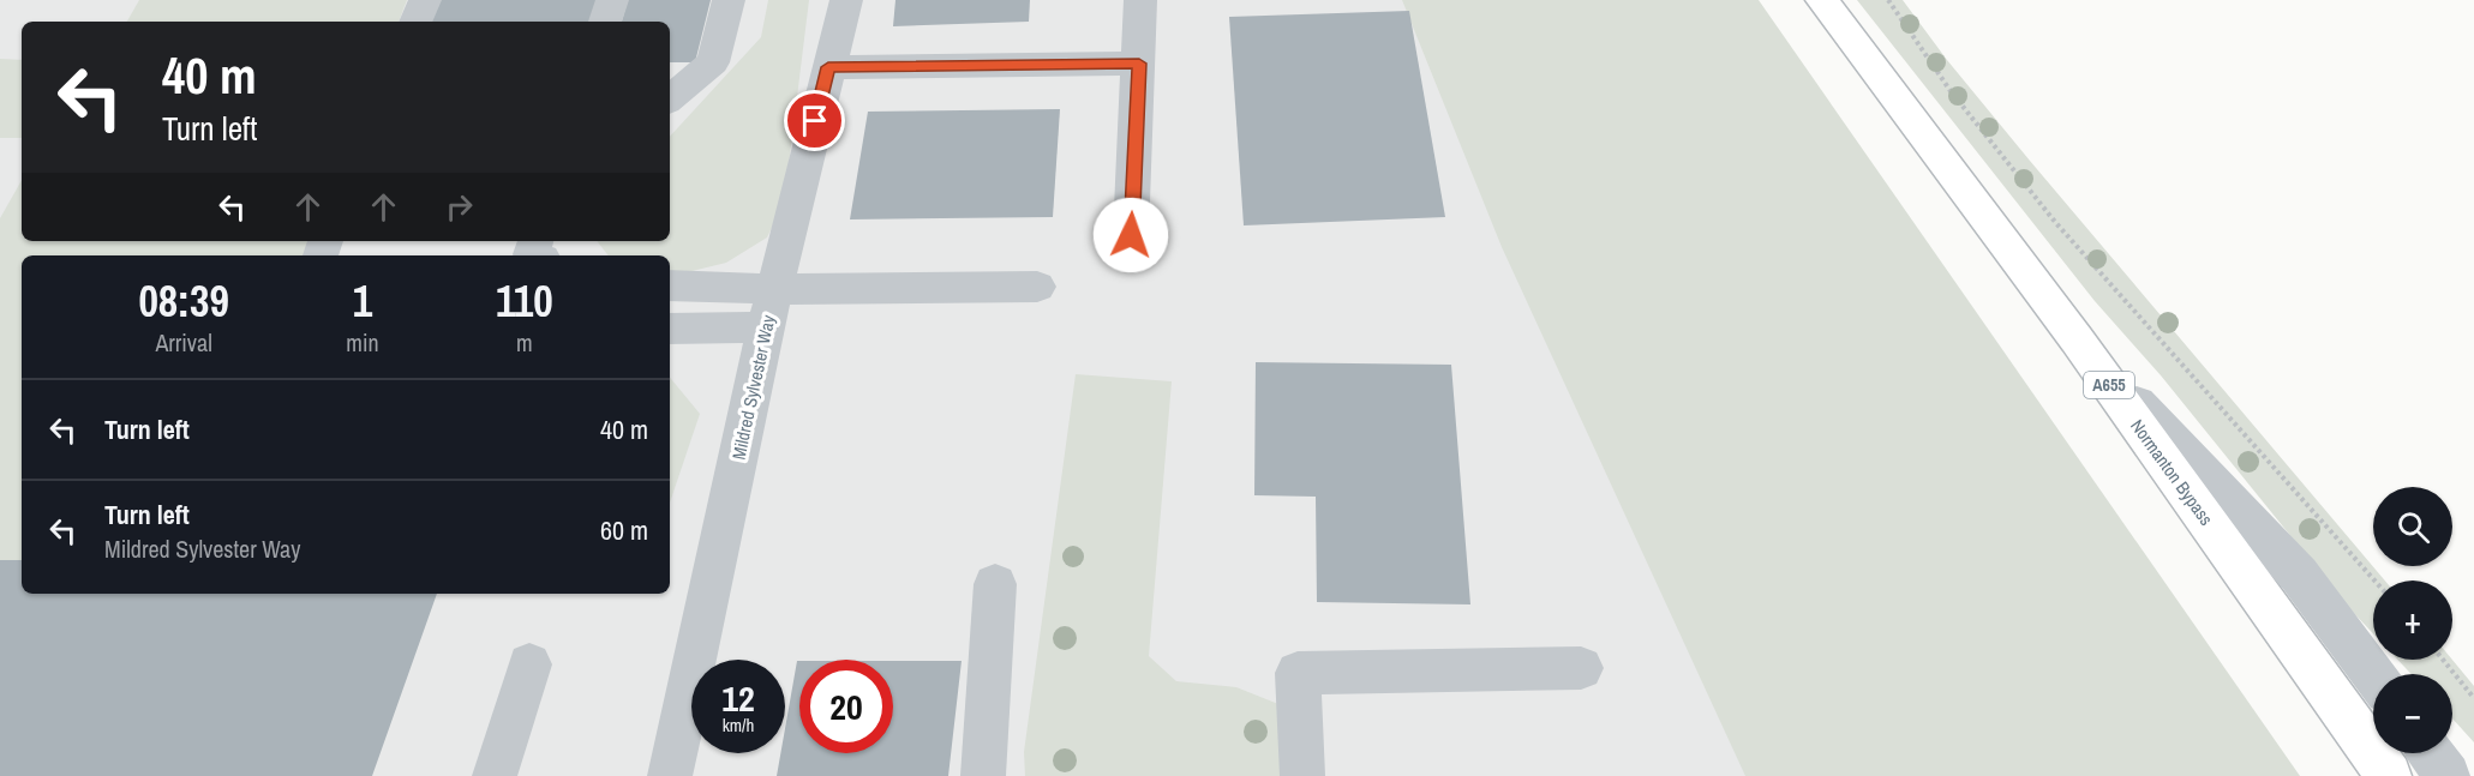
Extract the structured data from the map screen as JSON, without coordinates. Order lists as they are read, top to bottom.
{
  "streets": {
    "main road": ["A655", "Normanton Bypass"],
    "street": ["Mildred Sylvester Way"]
  },
  "page": {
    "turn": ["40 m", "Turn left"],
    "eta": [
      "08:39",
      "Arrival",
      "1",
      "min",
      "110",
      "m"
    ],
    "list": [
      {
        "name": "Turn left",
        "value": "40 m"
      },
      {
        "name": "Turn left",
        "note": "Mildred Sylvester Way",
        "value": "60 m"
      }
    ],
    "map_buttons": ["+", "−"],
    "speed": "12 km/h",
    "limit": "20"
  }
}
